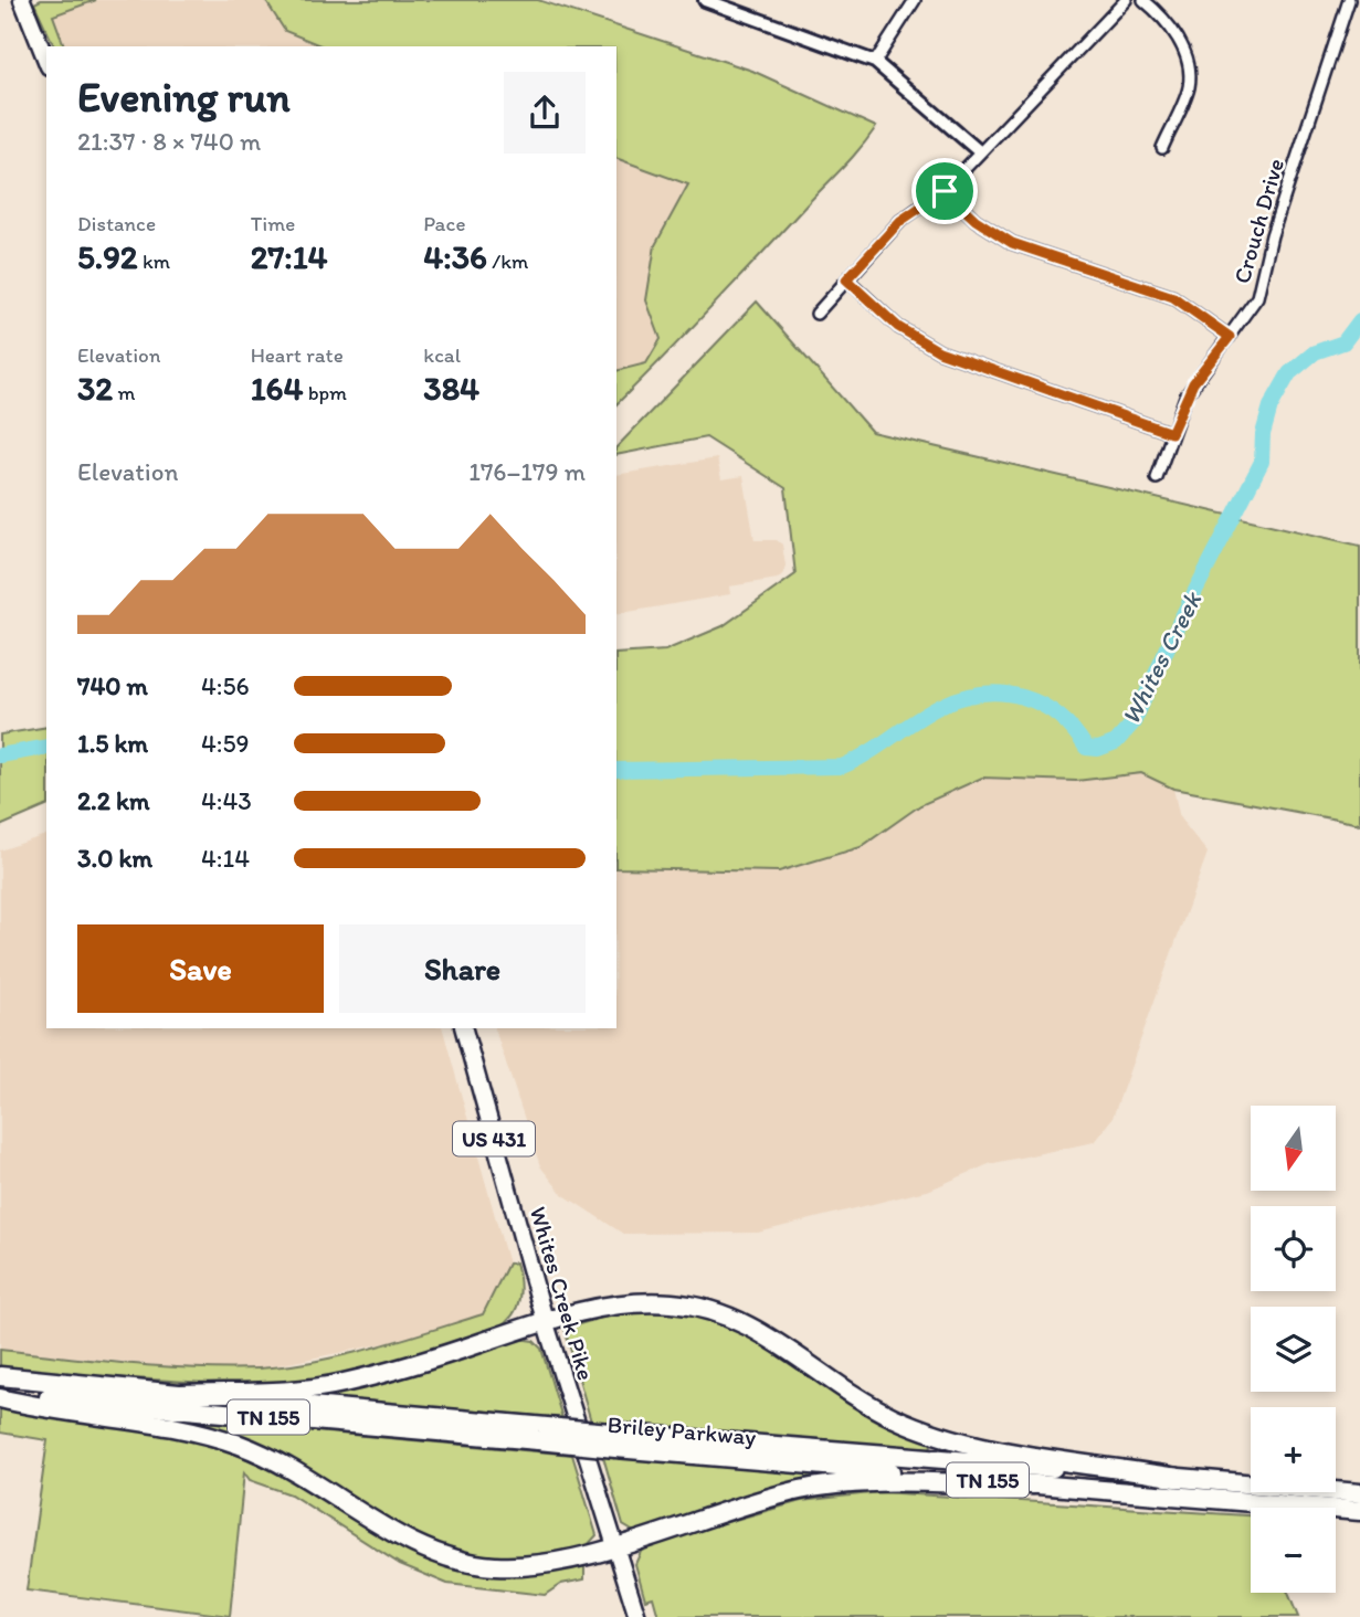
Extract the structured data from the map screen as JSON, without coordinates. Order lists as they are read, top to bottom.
{
  "streets": {
    "highway": ["TN 155", "Briley Parkway"],
    "main road": ["US 431", "Whites Creek Pike"],
    "street": ["Crouch Drive"]
  },
  "water": ["Whites Creek"],
  "north": "bottom",
  "page": {
    "heading": ["Evening run", "21:37 · 8 × 740 m"],
    "stats": [
      ["Distance", "5.92 km"],
      ["Time", "27:14"],
      ["Pace", "4:36 /km"],
      ["Elevation", "32 m"],
      ["Heart rate", "164 bpm"],
      ["kcal", "384"]
    ],
    "chart": ["Elevation", "176–179 m"],
    "list": [
      {
        "name": "740 m",
        "note": "4:56"
      },
      {
        "name": "1.5 km",
        "note": "4:59"
      },
      {
        "name": "2.2 km",
        "note": "4:43"
      },
      {
        "name": "3.0 km",
        "note": "4:14"
      }
    ],
    "buttons": ["Save", "Share"],
    "map_buttons": ["+", "−"]
  }
}
